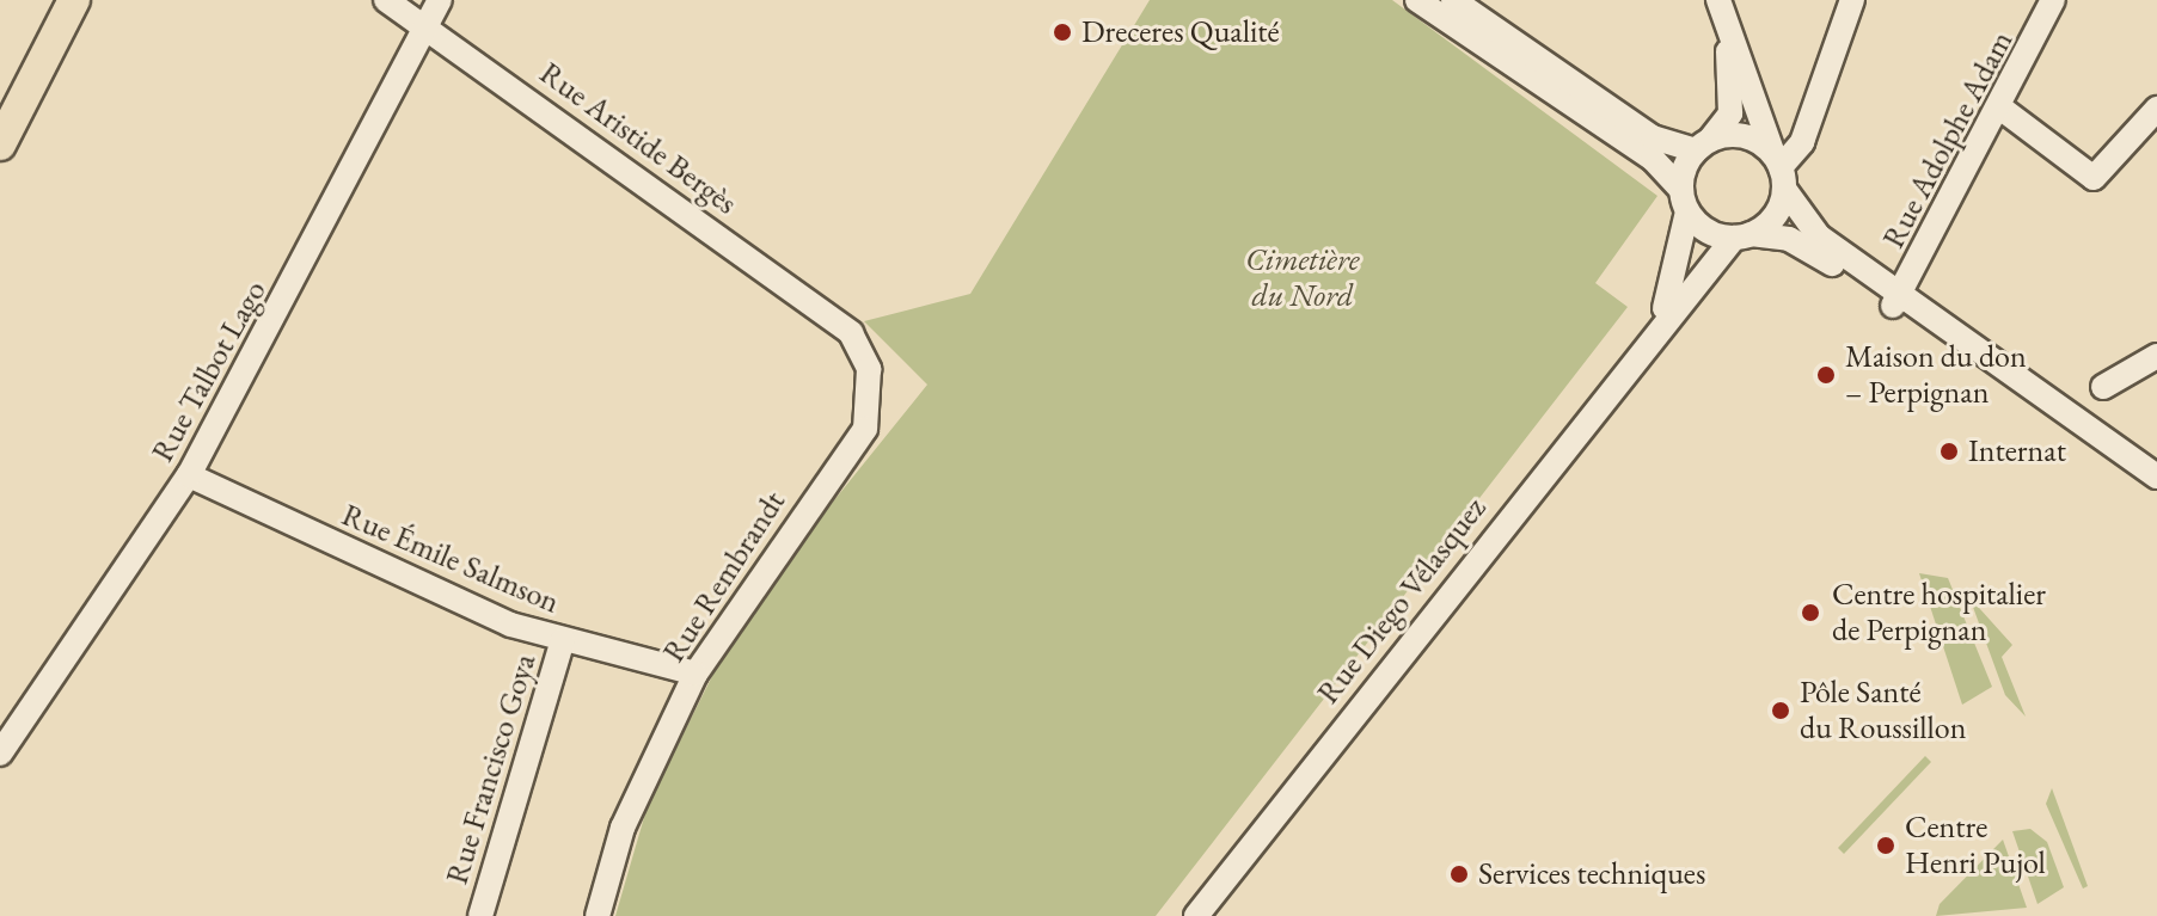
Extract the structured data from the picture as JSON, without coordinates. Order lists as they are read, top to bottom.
{
  "streets": {
    "street": [
      "Rue Aristide Bergès",
      "Rue Adolphe Adam",
      "Rue Talbot Lago",
      "Rue Émile Salmson",
      "Rue Rembrandt",
      "Rue Diego Vélasquez",
      "Rue Francisco Goya"
    ]
  },
  "crossings": [
    ["Rue Aristide Bergès", "Rue Talbot Lago"],
    ["Rue Aristide Bergès", "Rue Rembrandt"],
    ["Rue Talbot Lago", "Rue Émile Salmson"],
    ["Rue Émile Salmson", "Rue Rembrandt"],
    ["Rue Émile Salmson", "Rue Francisco Goya"]
  ],
  "parks": ["Cimetière du Nord"],
  "places": [
    "Dreceres Qualité",
    "Maison du don – Perpignan",
    "Internat",
    "Centre hospitalier de Perpignan",
    "Pôle Santé du Roussillon",
    "Centre Henri Pujol",
    "Services techniques"
  ]
}
